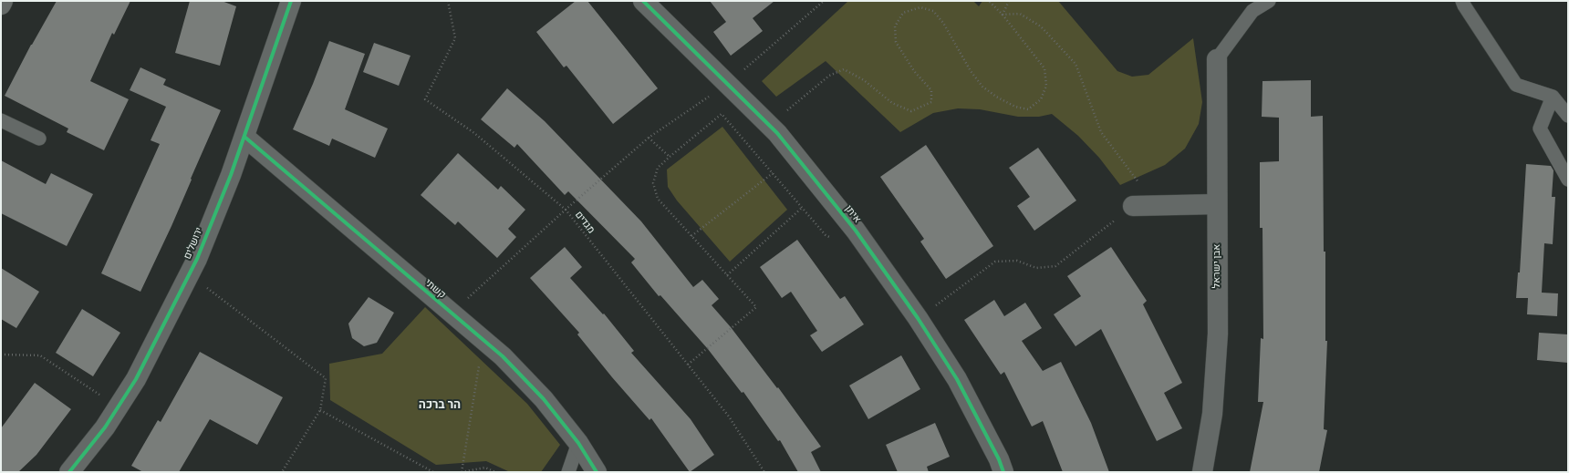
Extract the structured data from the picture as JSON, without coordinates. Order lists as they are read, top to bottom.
{
  "streets": {
    "street": [
      "איתן",
      "ירושלים",
      "אבן ישראל",
      "קשתי"
    ],
    "path": ["מגדים"]
  },
  "crossings": [
    ["ירושלים", "קשתי"]
  ],
  "districts": ["הר ברכה"]
}
